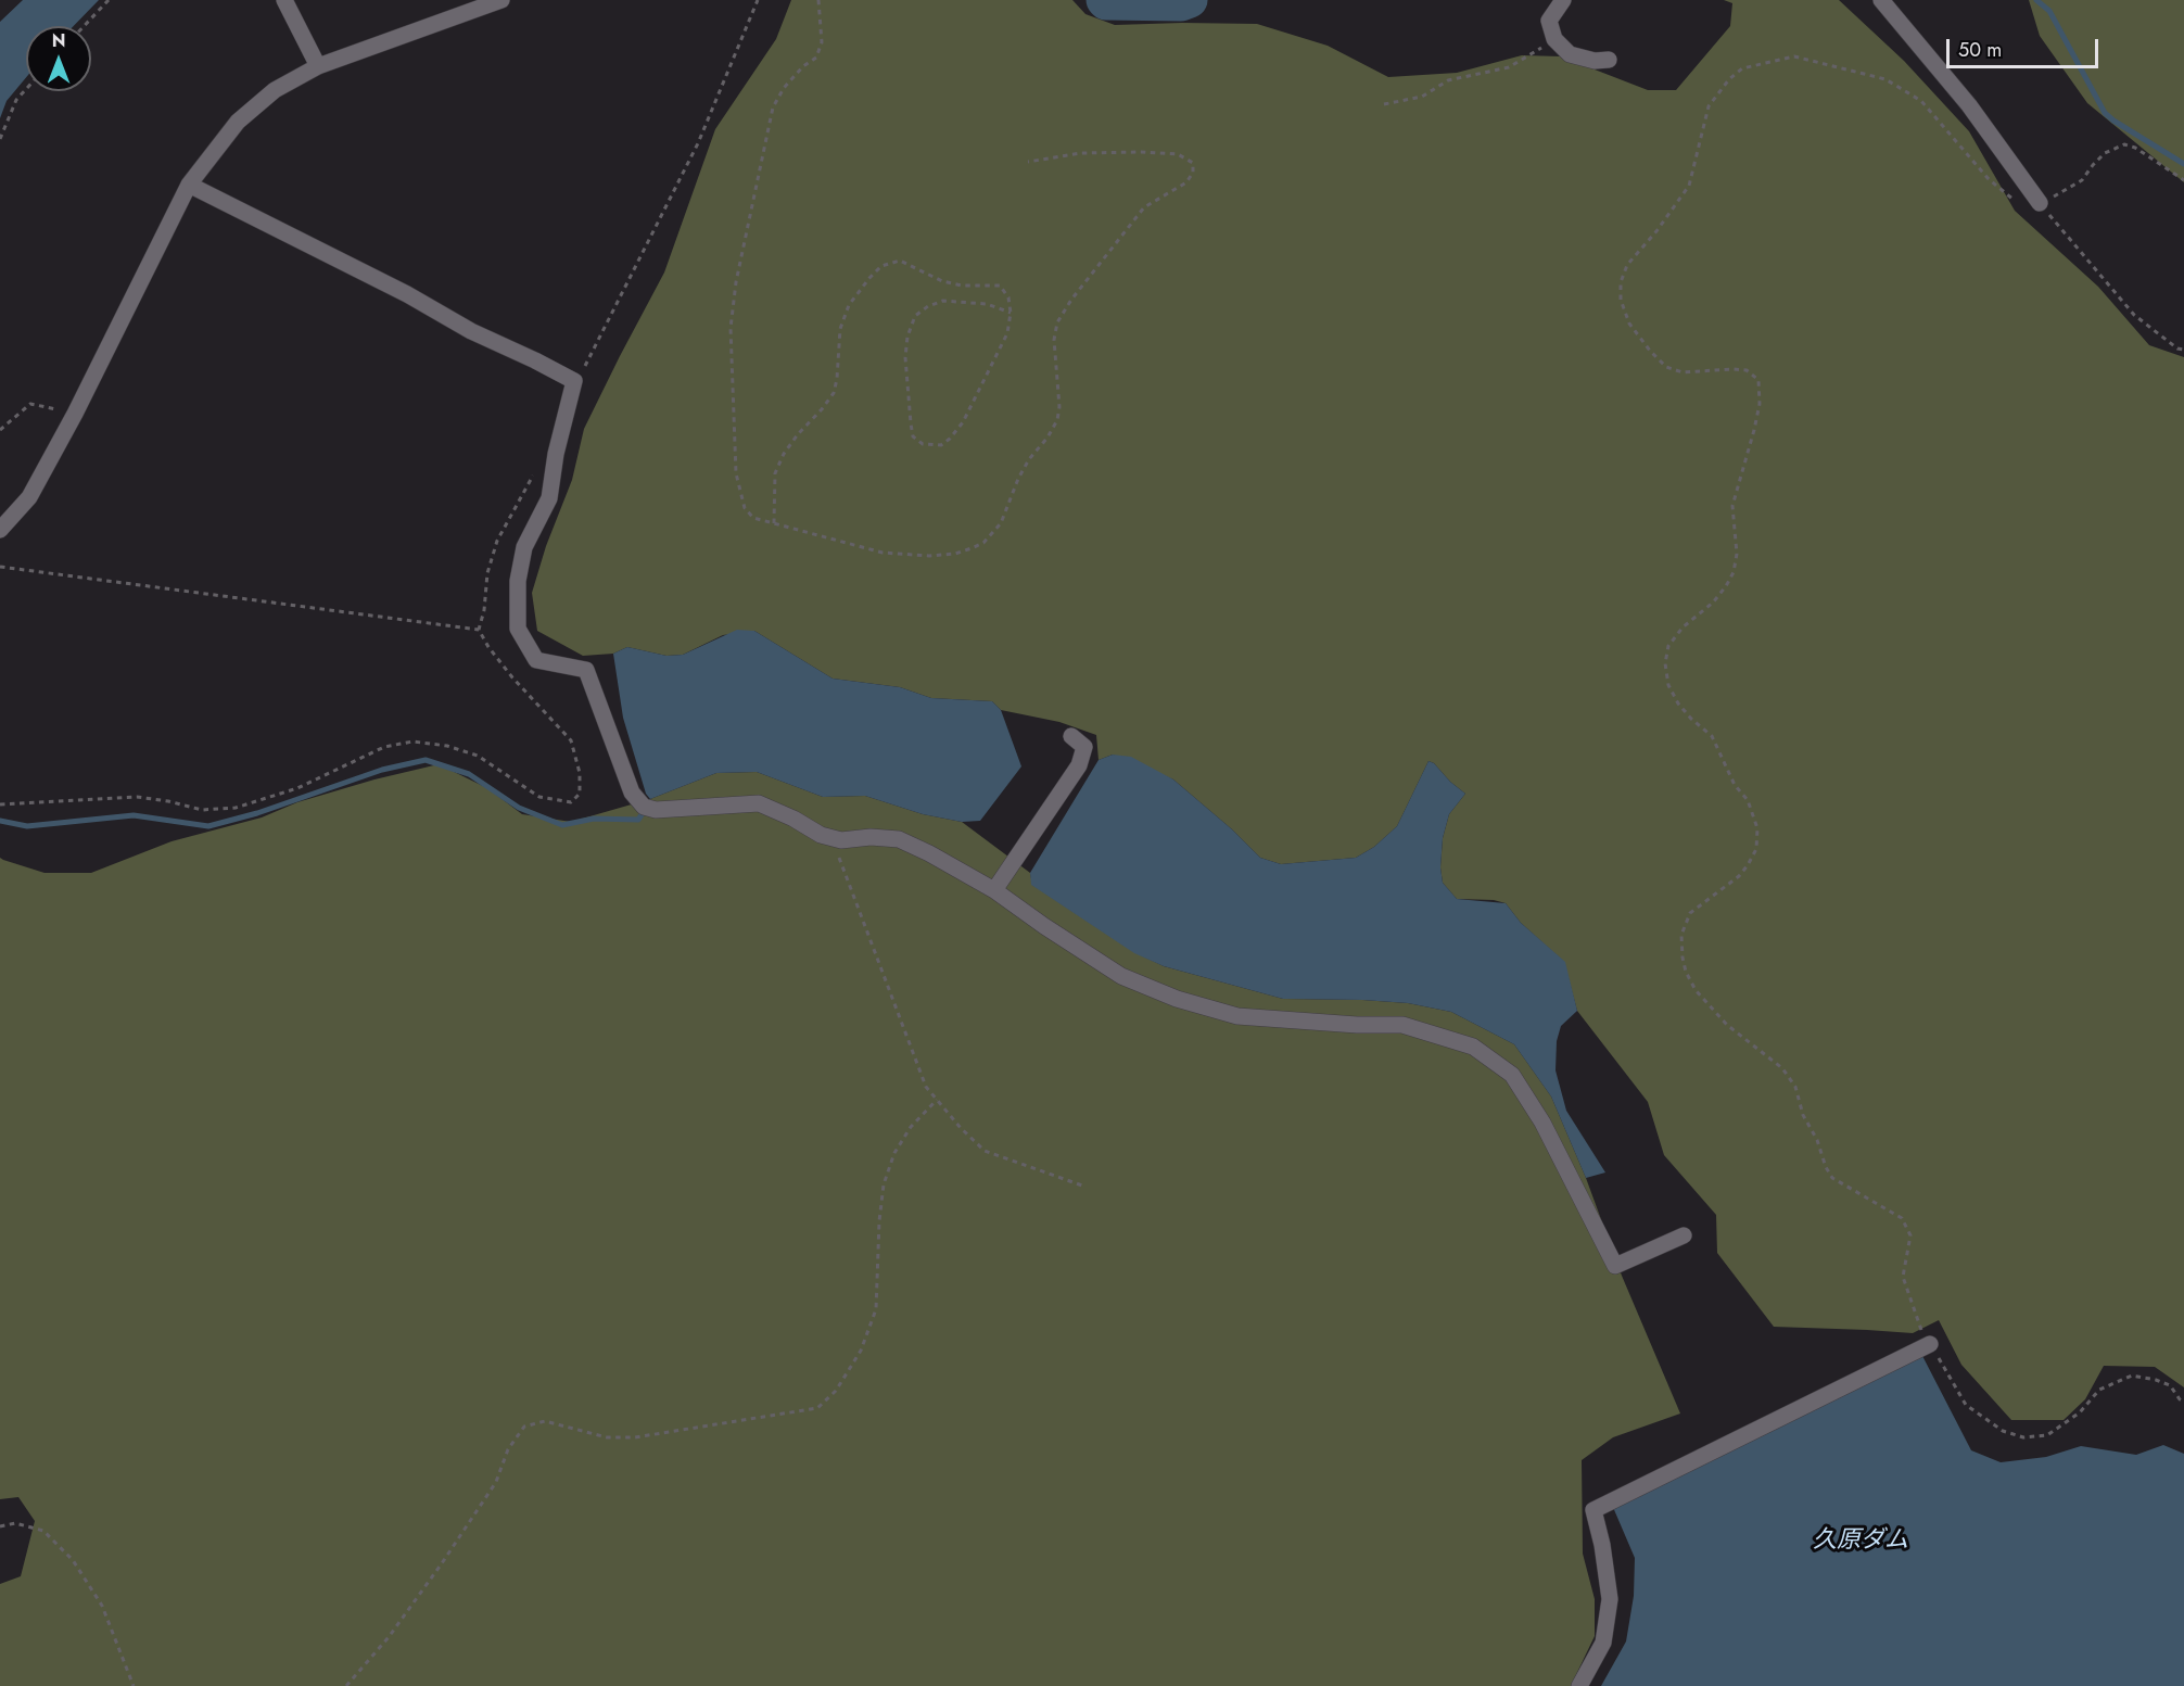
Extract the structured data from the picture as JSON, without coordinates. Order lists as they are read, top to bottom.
{
  "water": ["久原ダム"],
  "scale_bar": "50 m",
  "north": "top"
}
